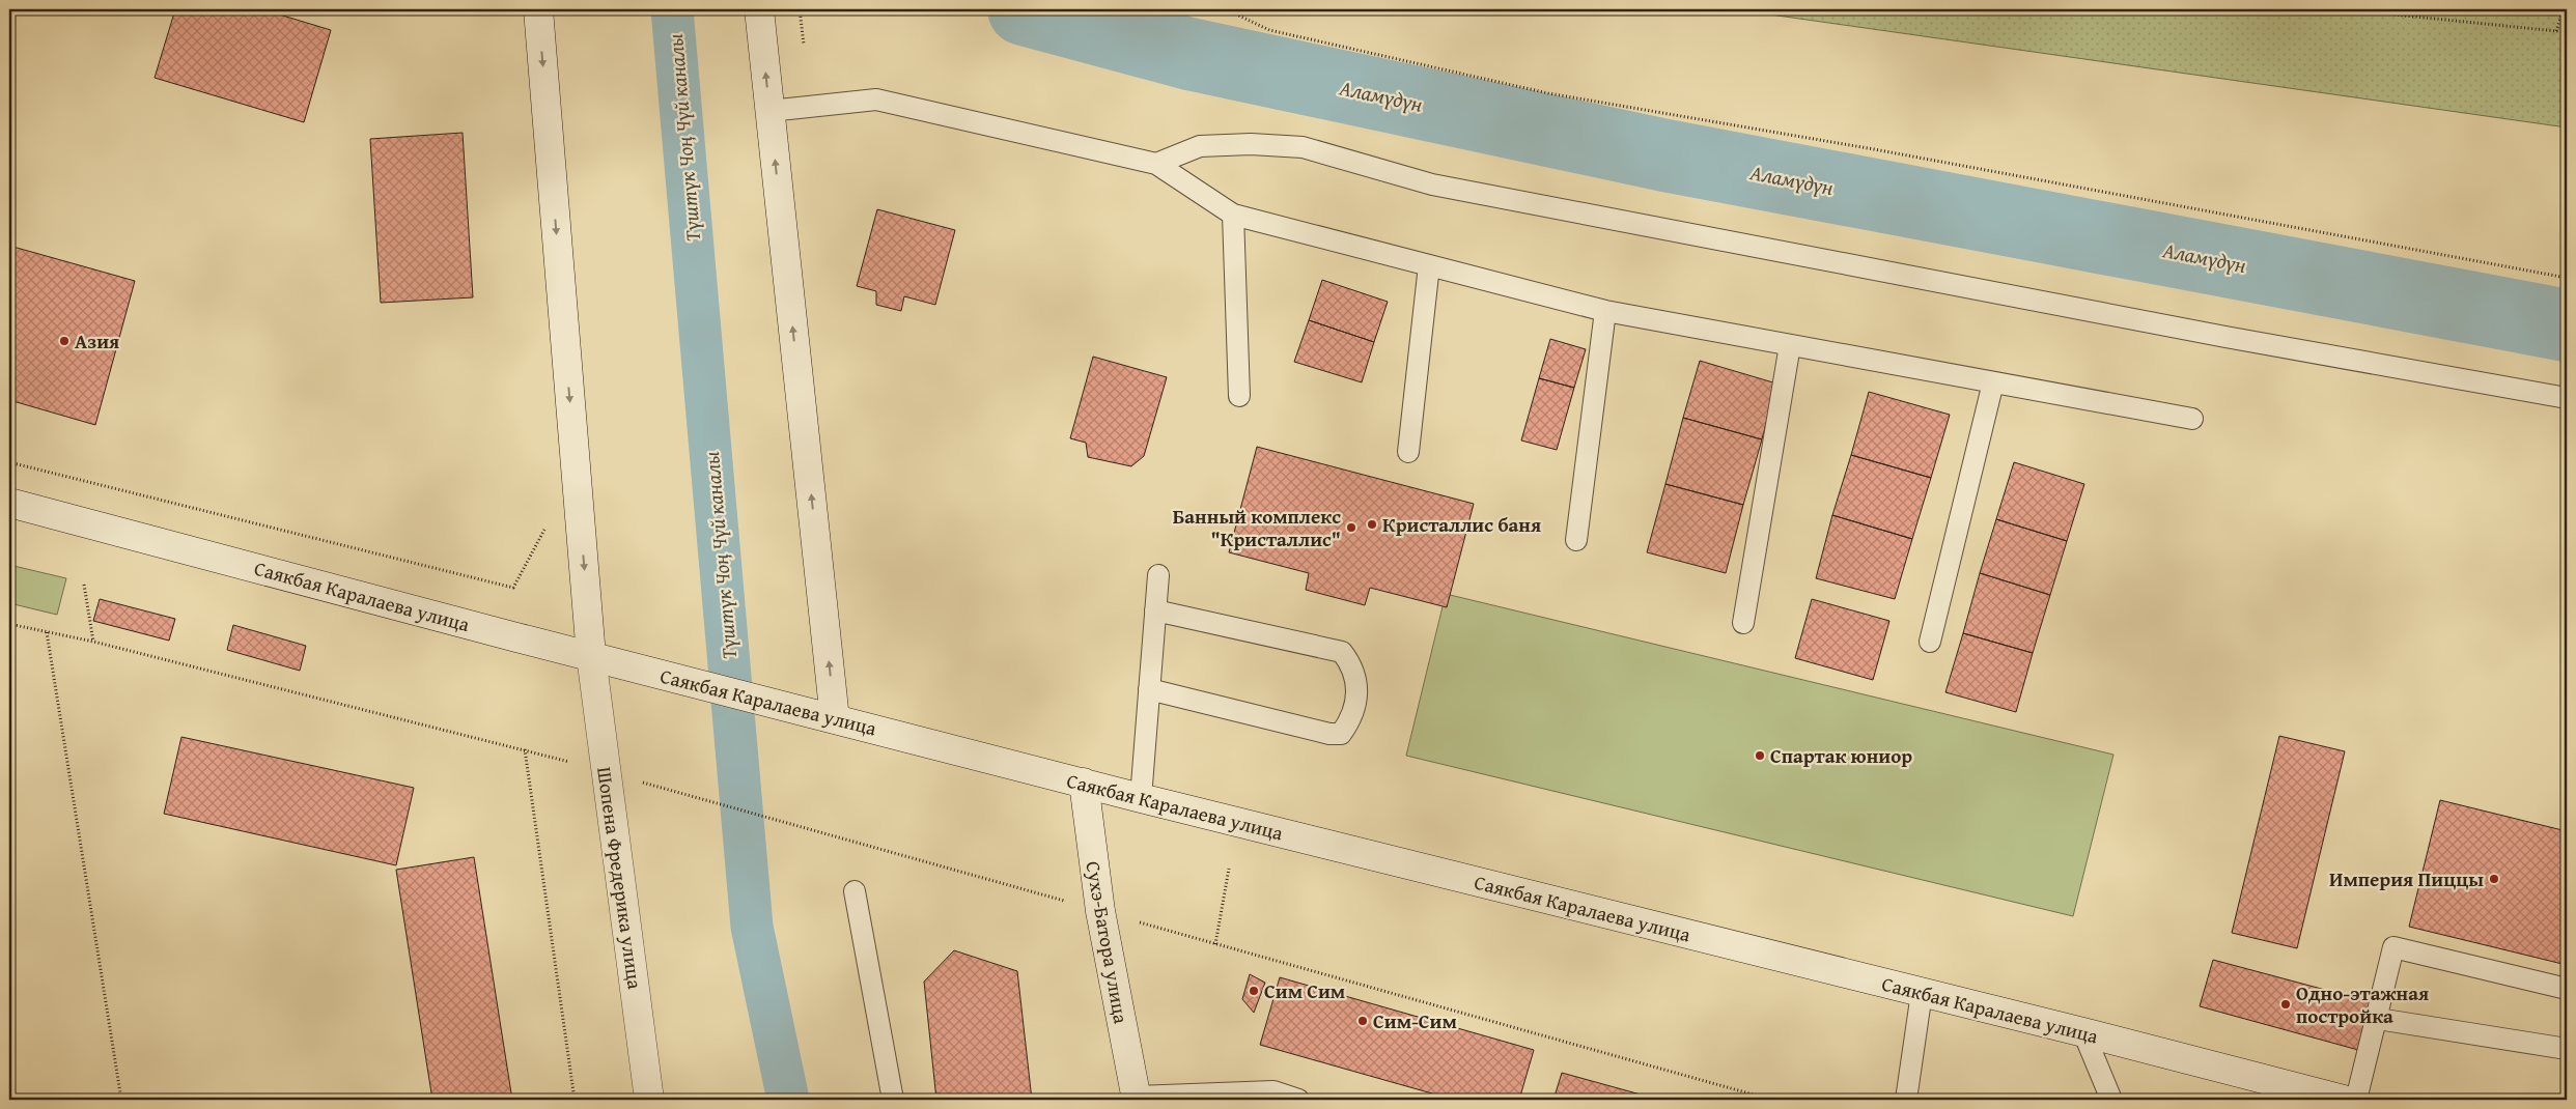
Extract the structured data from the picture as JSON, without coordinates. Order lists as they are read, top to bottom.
{
  "streets": {
    "main road": ["Саякбая Каралаева улица", "Шопена Фредерика улица", "Сухэ-Батора улица"]
  },
  "crossings": [
    ["Саякбая Каралаева улица", "Шопена Фредерика улица"],
    ["Саякбая Каралаева улица", "Сухэ-Батора улица"]
  ],
  "water": ["Аламүдүн", "Түштүк Чоң Чүй каналы"],
  "places": [
    "Азия",
    "Кристаллис баня",
    "Банный комплекс \"Кристаллис\"",
    "Спартак юниор",
    "Империя Пиццы",
    "Сим Сим",
    "Одно-этажная постройка",
    "Сим-Сим"
  ]
}
